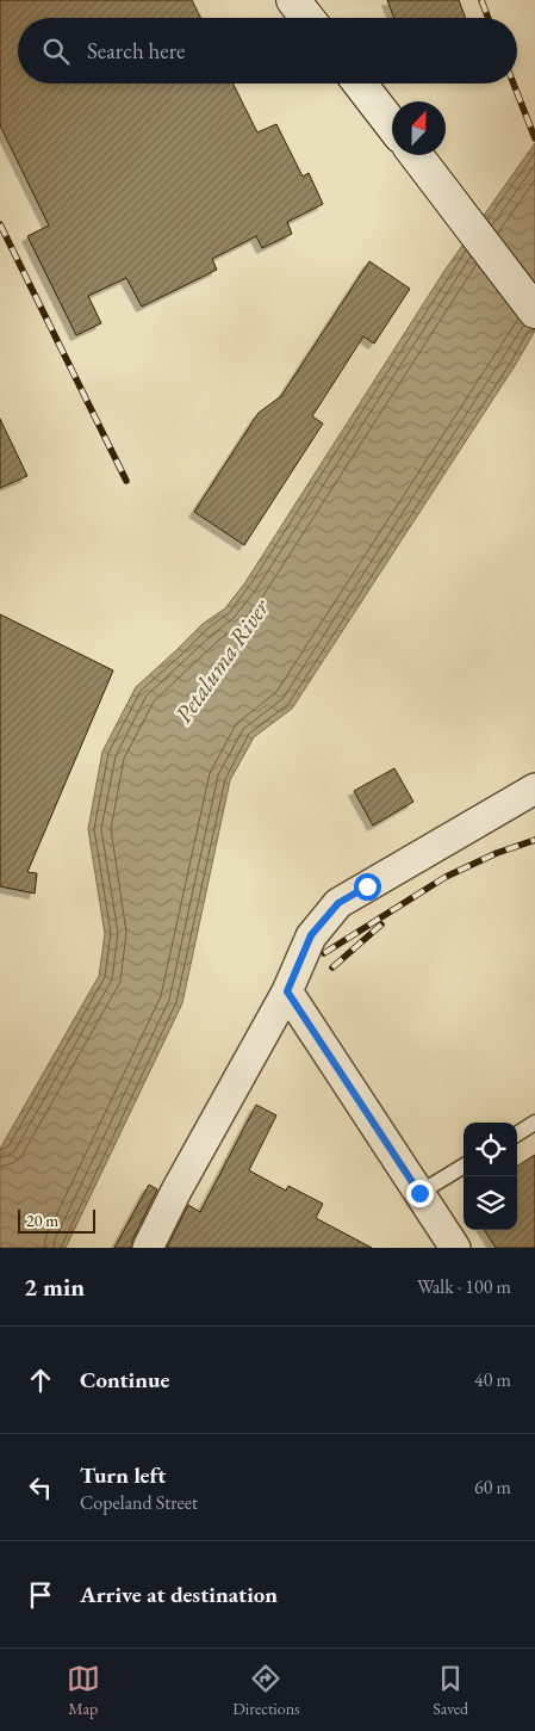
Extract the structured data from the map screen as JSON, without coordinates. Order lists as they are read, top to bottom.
{
  "water": ["Petaluma River"],
  "scale_bar": "20 m",
  "north": "top",
  "page": {
    "search": "Search here",
    "scale": "20 m",
    "heading": ["2 min", "Walk · 100 m"],
    "list": [
      ["Continue", "40 m"],
      ["Turn left", "Copeland Street", "60 m"],
      "Arrive at destination"
    ],
    "nav": ["Map", "Directions", "Saved"]
  }
}
